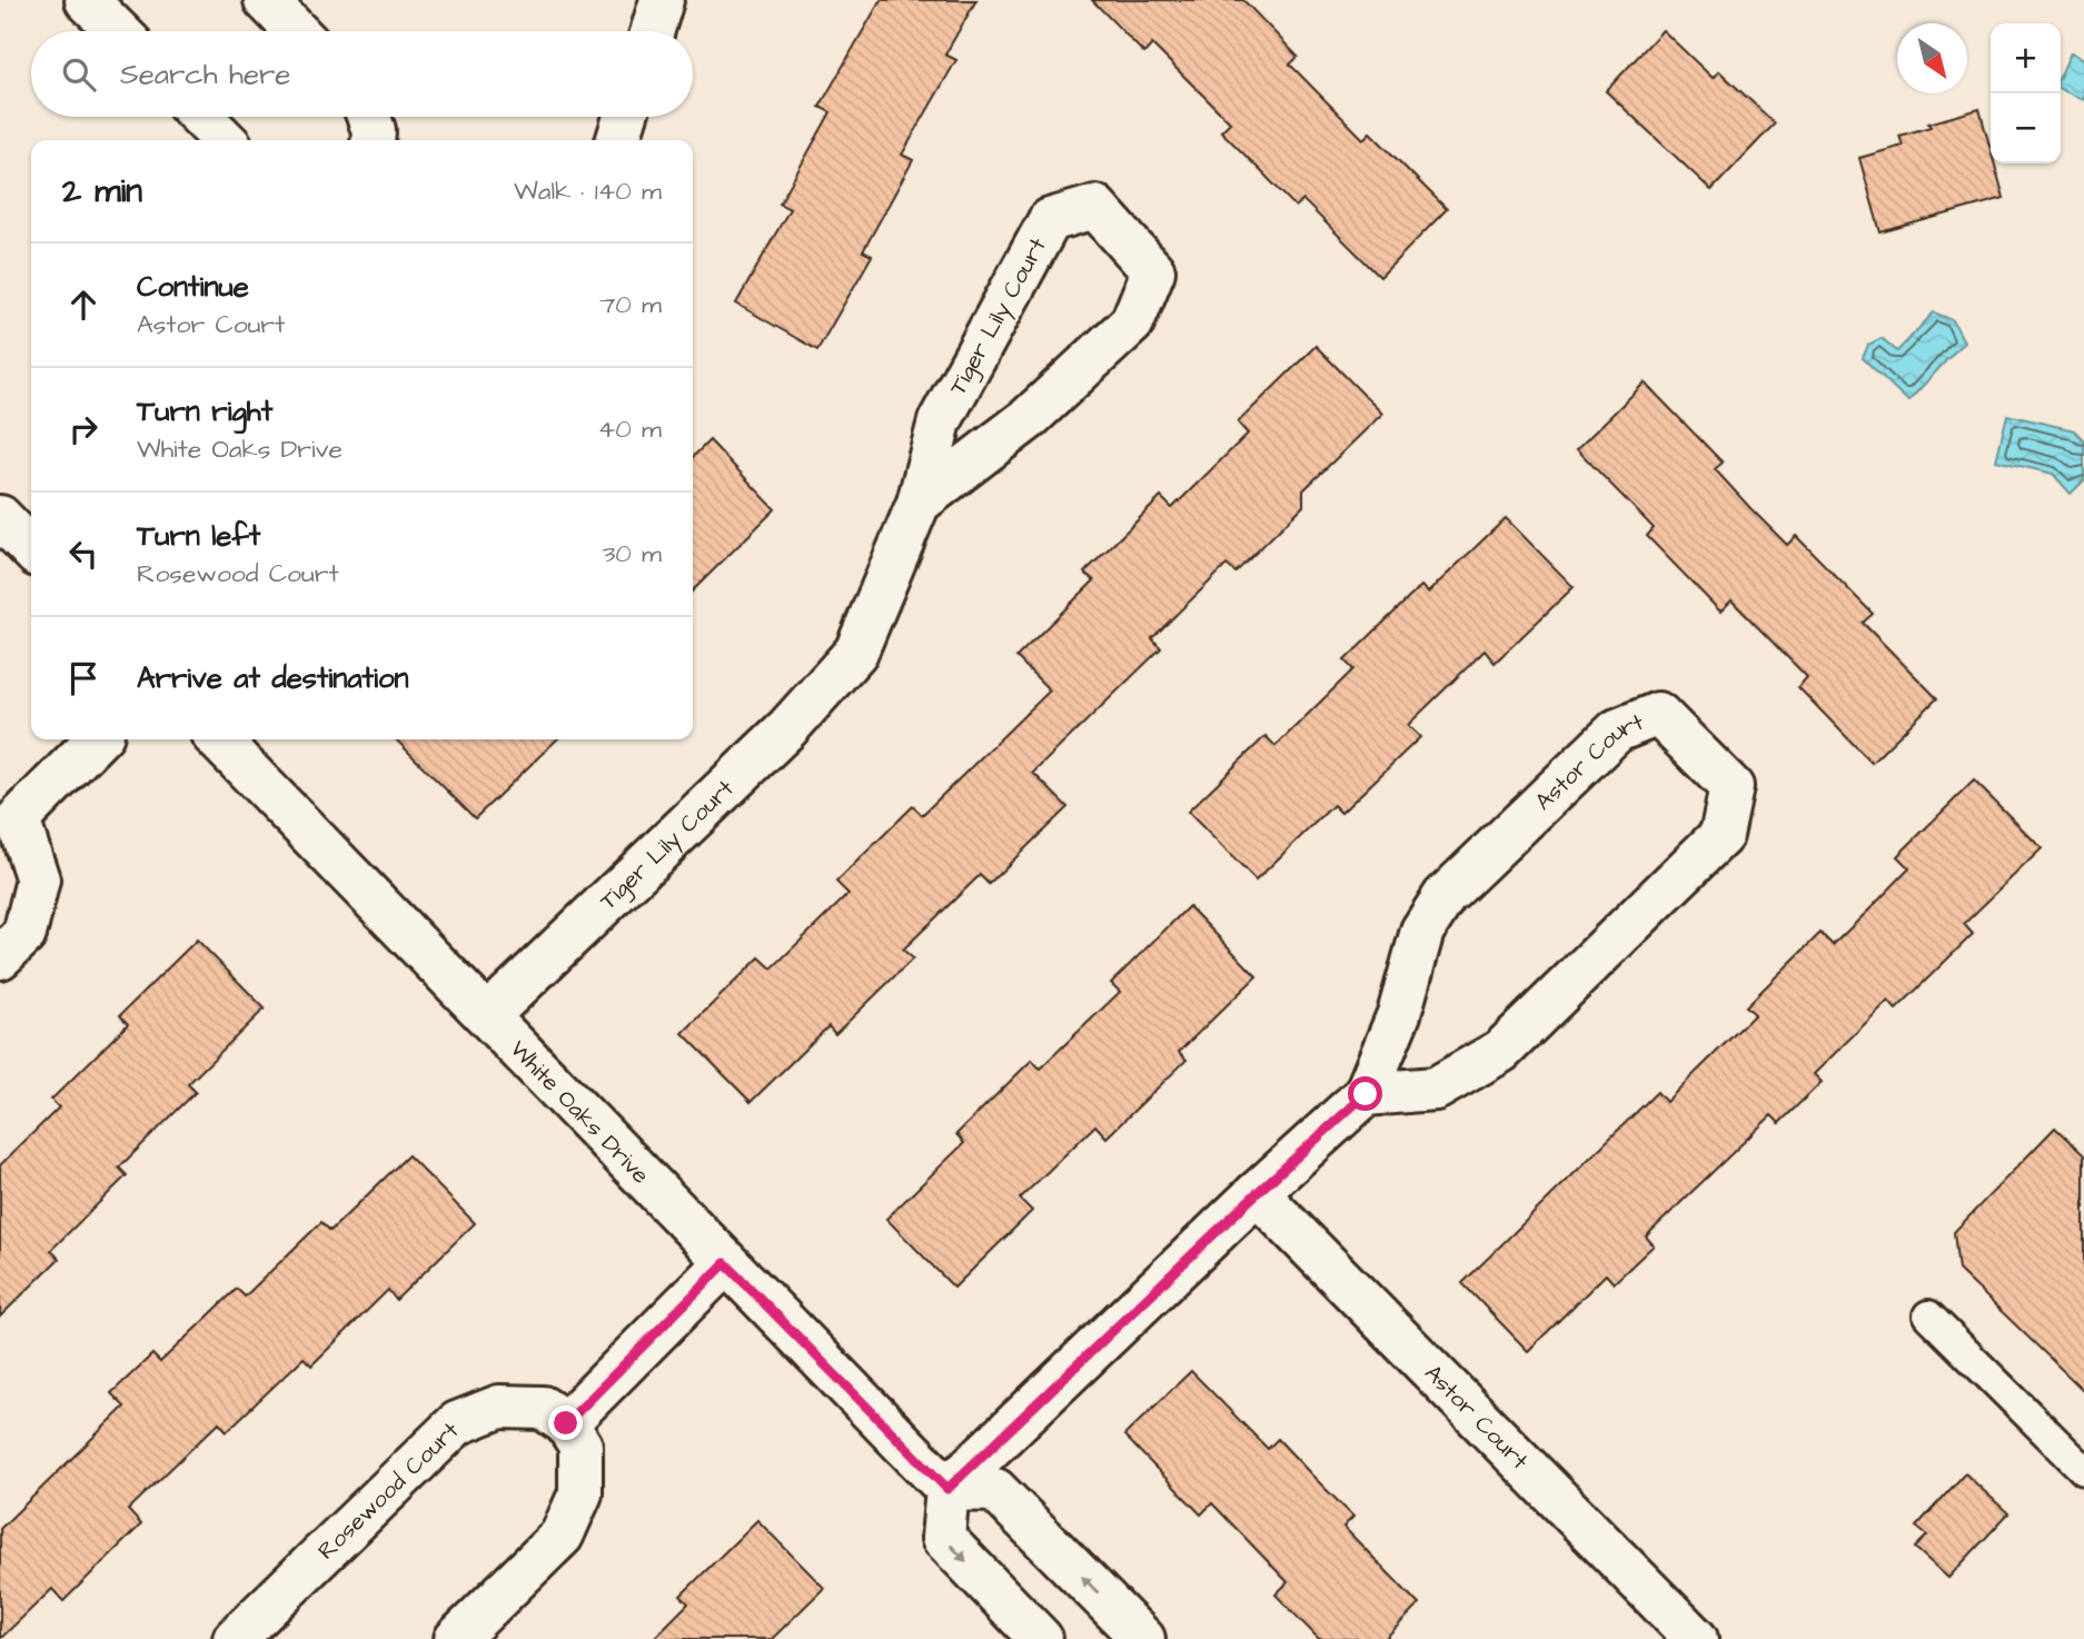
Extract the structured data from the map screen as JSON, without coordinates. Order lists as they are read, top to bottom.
{
  "streets": {
    "street": [
      "Tiger Lily Court",
      "Astor Court",
      "White Oaks Drive",
      "Rosewood Court"
    ]
  },
  "crossings": [
    ["Tiger Lily Court", "White Oaks Drive"],
    ["Astor Court", "White Oaks Drive"]
  ],
  "north": "bottom right",
  "page": {
    "map_buttons": ["+", "−"],
    "search": "Search here",
    "heading": ["2 min", "Walk · 140 m"],
    "list": [
      ["Continue", "Astor Court", "70 m"],
      ["Turn right", "White Oaks Drive", "40 m"],
      ["Turn left", "Rosewood Court", "30 m"],
      "Arrive at destination"
    ]
  }
}
